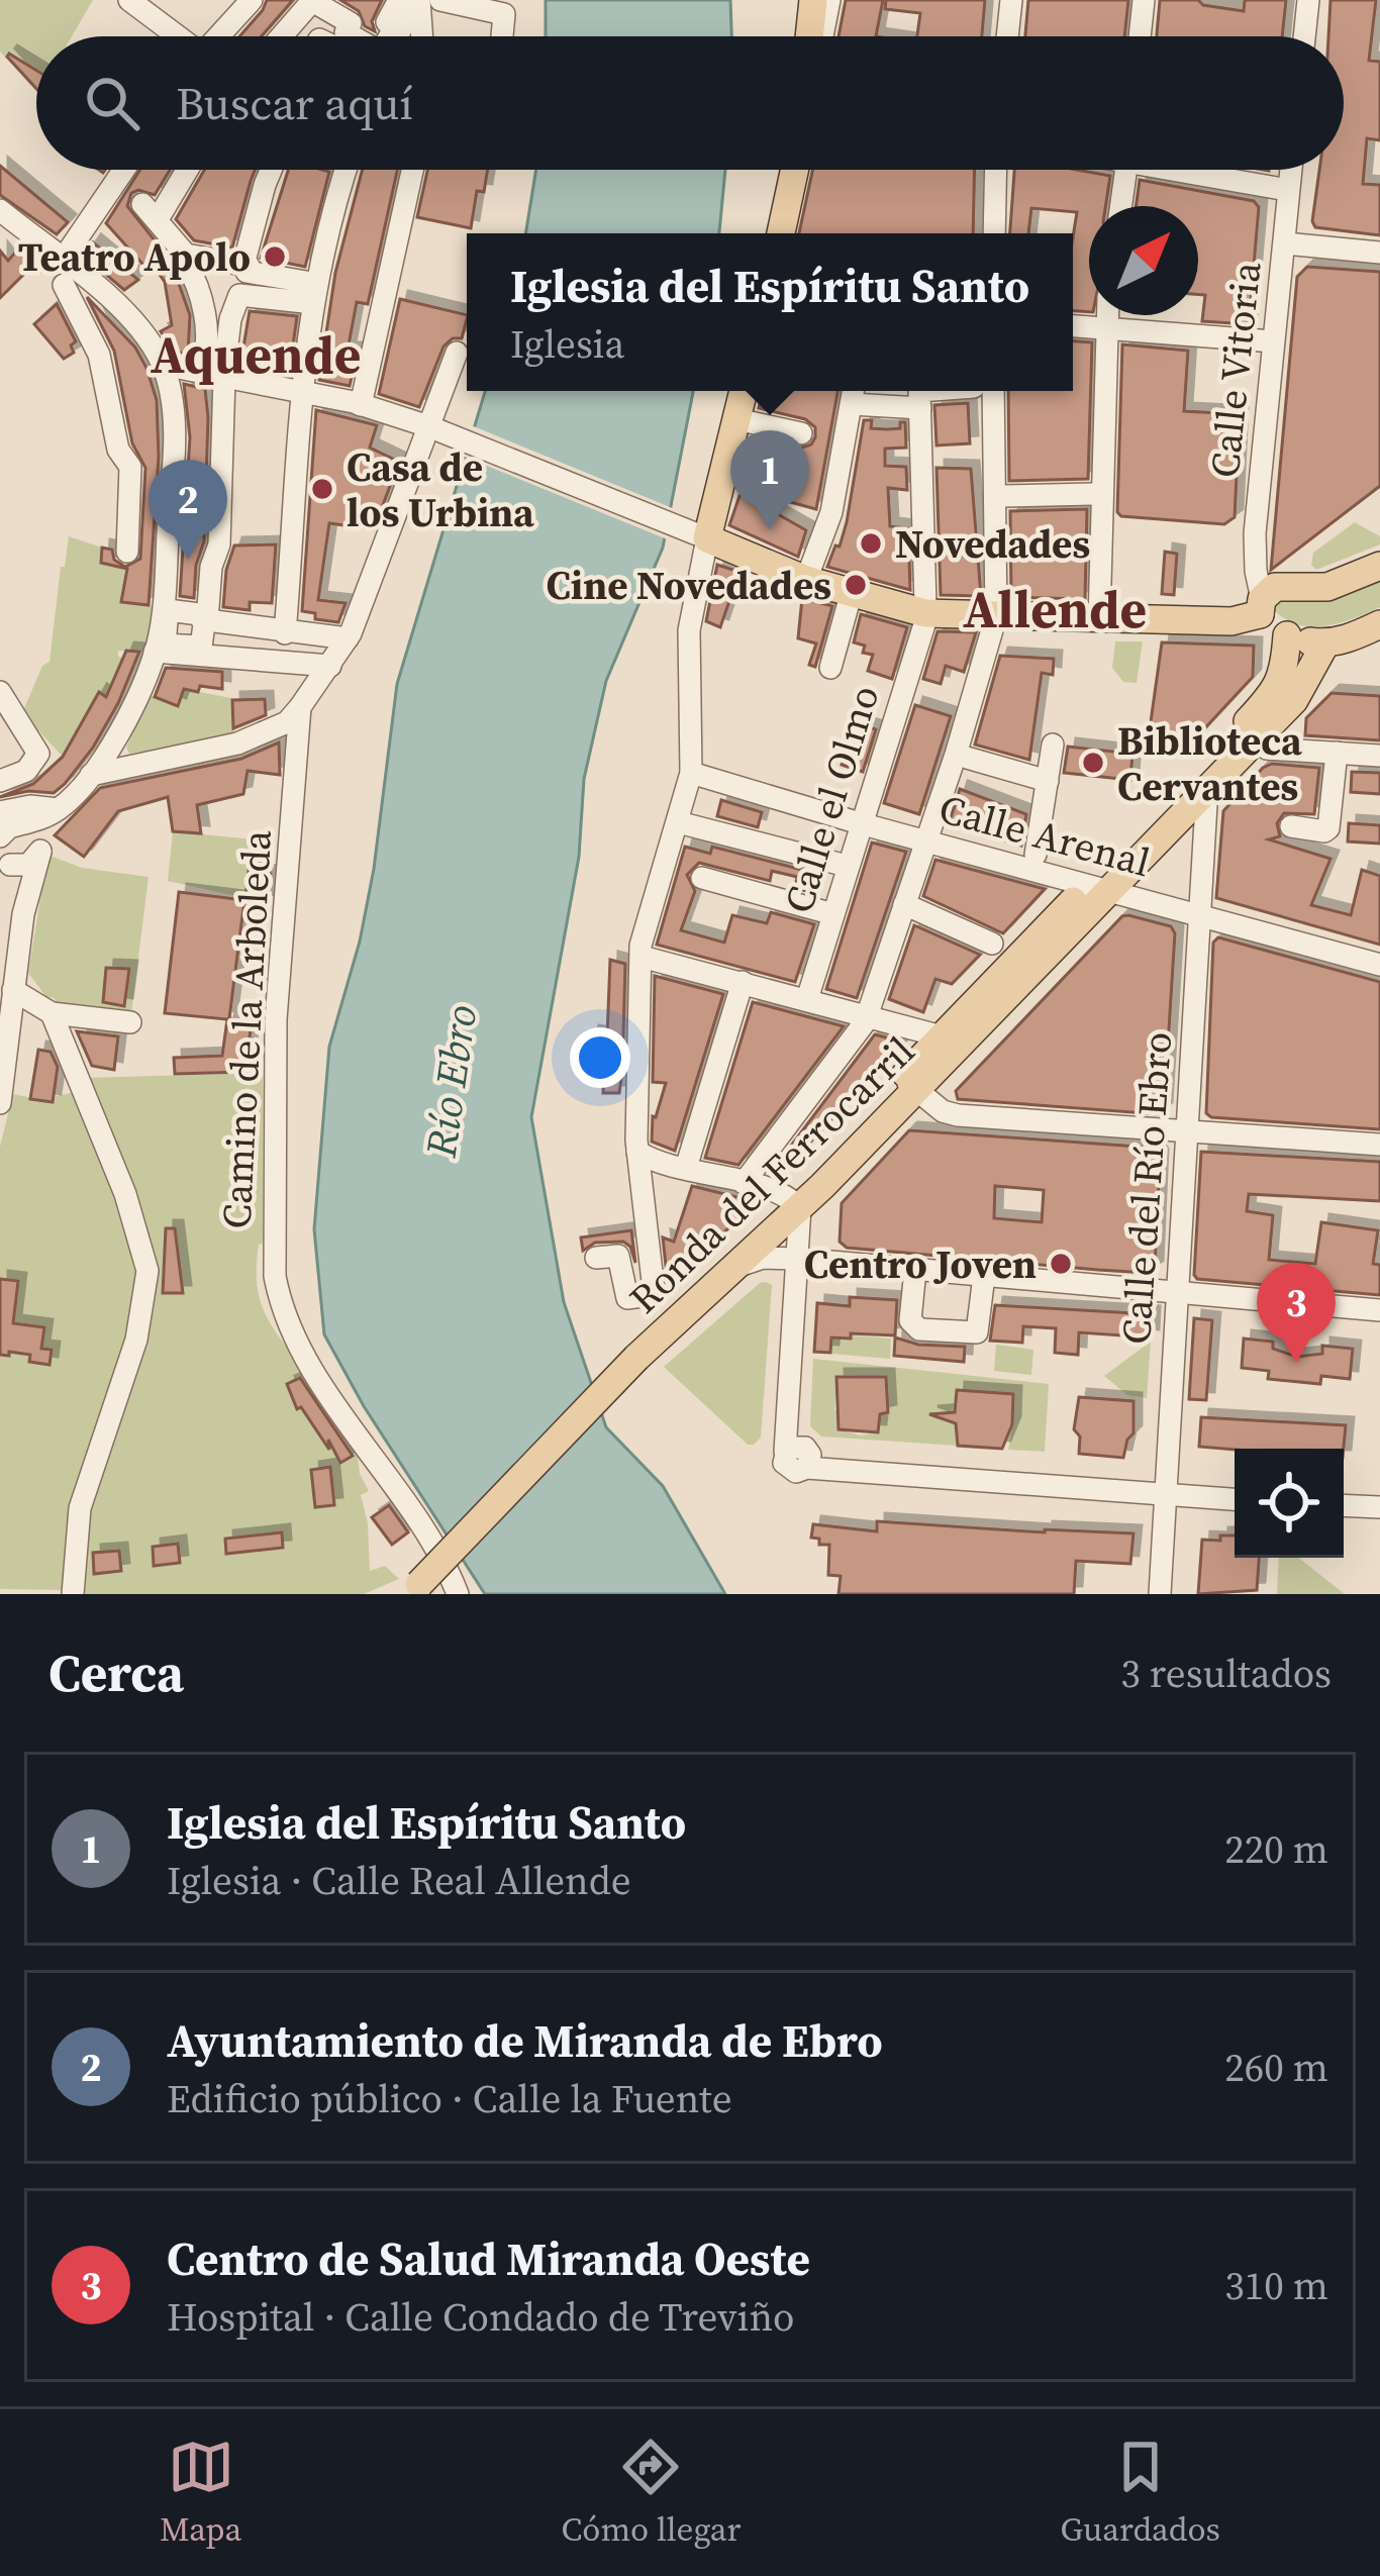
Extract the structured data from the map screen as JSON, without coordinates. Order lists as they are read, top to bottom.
{
  "streets": {
    "main road": ["Ronda del Ferrocarril"],
    "street": [
      "Calle Vitoria",
      "Calle el Olmo",
      "Calle Arenal",
      "Camino de la Arboleda",
      "Calle del Río Ebro"
    ]
  },
  "crossings": [
    ["Calle el Olmo", "Calle Arenal"],
    ["Calle Arenal", "Ronda del Ferrocarril"],
    ["Calle Arenal", "Calle del Río Ebro"],
    ["Ronda del Ferrocarril", "Calle del Río Ebro"]
  ],
  "districts": ["Aquende", "Allende"],
  "water": ["Río Ebro"],
  "places": [
    "Teatro Apolo",
    "Casa de los Urbina",
    "Novedades",
    "Cine Novedades",
    "Biblioteca Cervantes",
    "Centro Joven"
  ],
  "north": "top right",
  "page": {
    "search": "Buscar aquí",
    "popup": ["Iglesia del Espíritu Santo", "Iglesia"],
    "pins": ["1", "2", "3"],
    "heading": ["Cerca", "3 resultados"],
    "list": [
      {
        "mark": "1",
        "name": "Iglesia del Espíritu Santo",
        "note": "Iglesia · Calle Real Allende",
        "value": "220 m"
      },
      {
        "mark": "2",
        "name": "Ayuntamiento de Miranda de Ebro",
        "note": "Edificio público · Calle la Fuente",
        "value": "260 m"
      },
      {
        "mark": "3",
        "name": "Centro de Salud Miranda Oeste",
        "note": "Hospital · Calle Condado de Treviño",
        "value": "310 m"
      }
    ],
    "nav": ["Mapa", "Cómo llegar", "Guardados"]
  }
}
